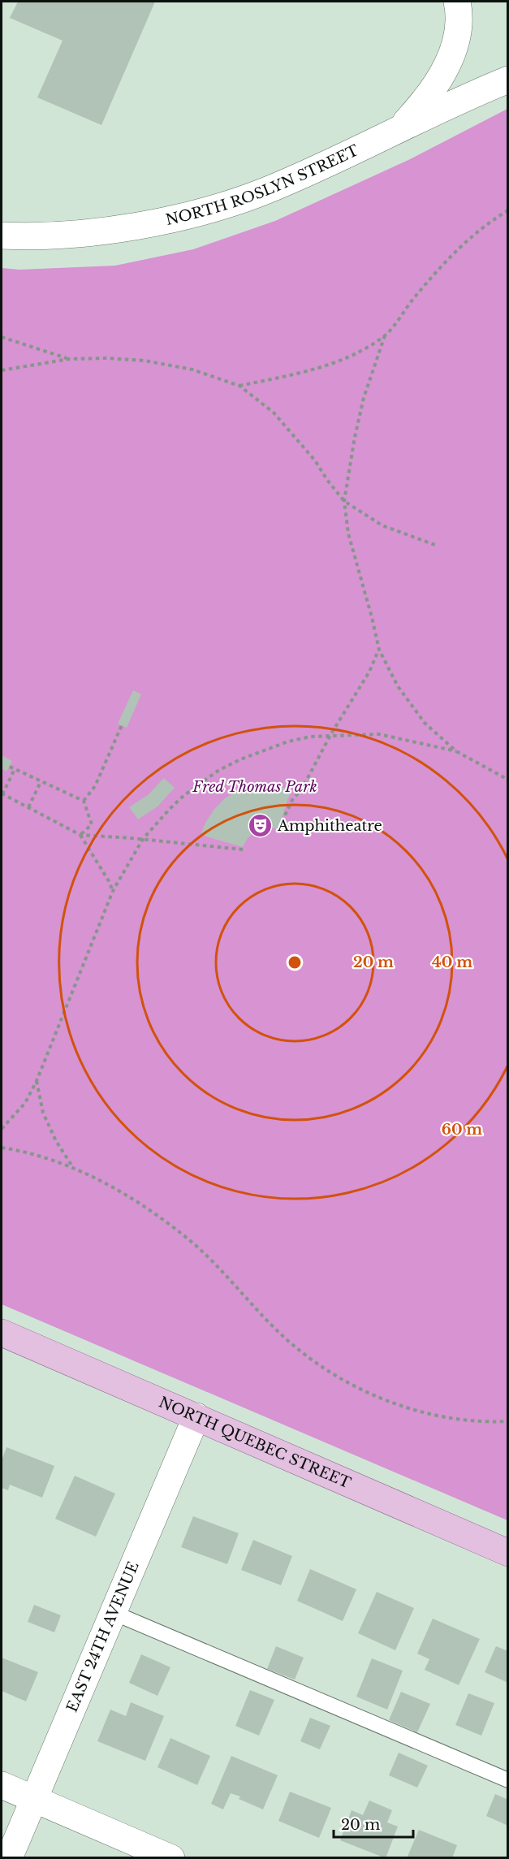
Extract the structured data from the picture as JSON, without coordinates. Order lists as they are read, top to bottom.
{
  "streets": {
    "main road": ["NORTH QUEBEC STREET"],
    "street": ["NORTH ROSLYN STREET", "EAST 24TH AVENUE"]
  },
  "crossings": [
    ["NORTH QUEBEC STREET", "EAST 24TH AVENUE"]
  ],
  "parks": ["Fred Thomas Park"],
  "places": {
    "theatre": ["Amphitheatre"]
  },
  "scale_bar": "20 m",
  "rings": ["20 m", "40 m", "60 m"]
}
